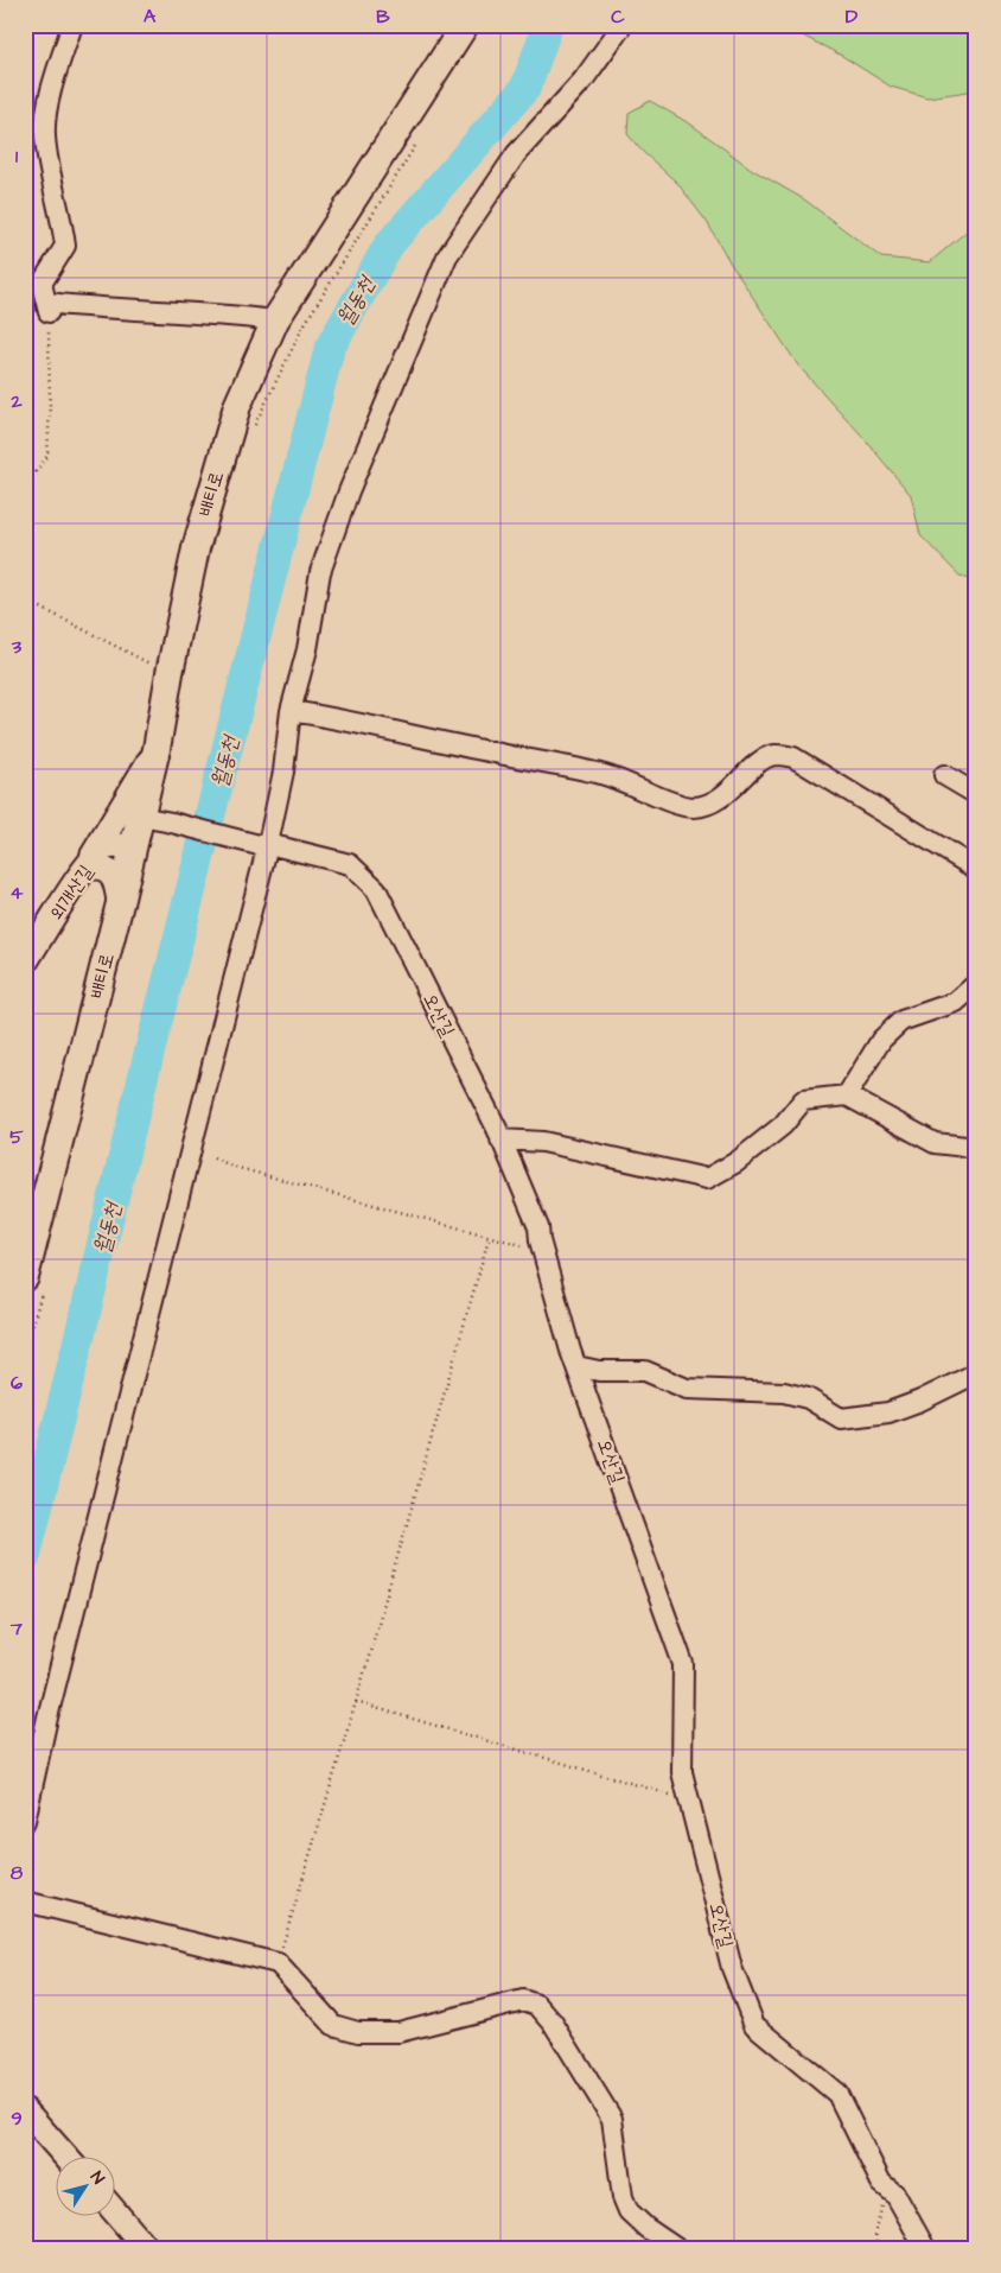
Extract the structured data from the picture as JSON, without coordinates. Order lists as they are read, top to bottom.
{
  "streets": {
    "main road": ["배티로"],
    "street": ["외개산길", "오산길"]
  },
  "crossings": [
    ["배티로", "외개산길"],
    ["배티로", "오산길"]
  ],
  "water": ["월동천"],
  "north": "top right",
  "grid": {
    "columns": [
      "A",
      "B",
      "C",
      "D"
    ],
    "rows": [
      "1",
      "2",
      "3",
      "4",
      "5",
      "6",
      "7",
      "8",
      "9"
    ]
  }
}
